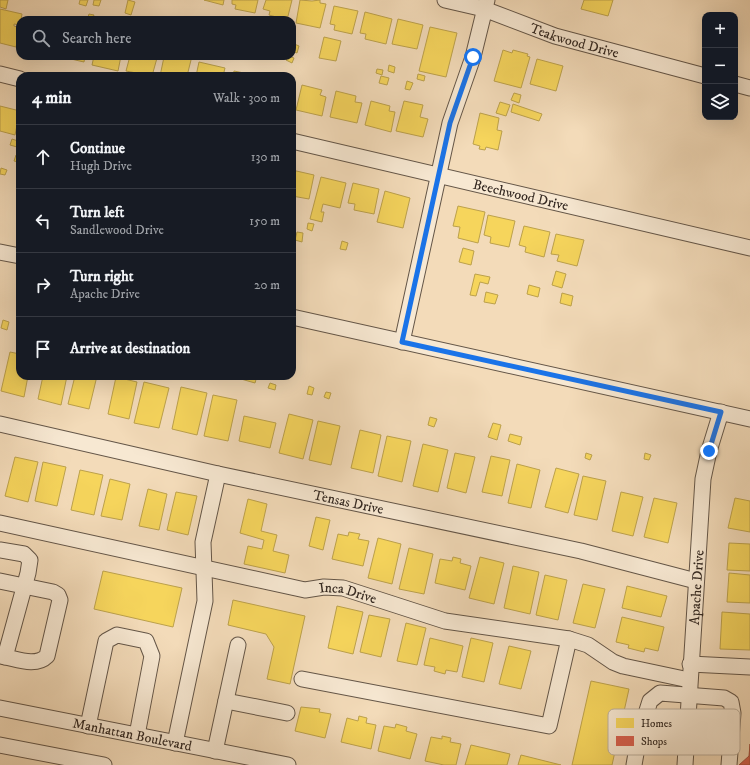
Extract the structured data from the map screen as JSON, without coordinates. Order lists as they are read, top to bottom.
{
  "streets": {
    "street": [
      "Teakwood Drive",
      "Beechwood Drive",
      "Tensas Drive",
      "Apache Drive",
      "Inca Drive",
      "Manhattan Boulevard"
    ]
  },
  "crossings": [
    ["Tensas Drive", "Apache Drive"],
    ["Apache Drive", "Inca Drive"]
  ],
  "legend": ["Homes", "Shops"],
  "page": {
    "map_buttons": ["+", "−"],
    "search": "Search here",
    "heading": ["4 min", "Walk · 300 m"],
    "list": [
      ["Continue", "Hugh Drive", "130 m"],
      ["Turn left", "Sandlewood Drive", "150 m"],
      ["Turn right", "Apache Drive", "20 m"],
      "Arrive at destination"
    ]
  }
}
